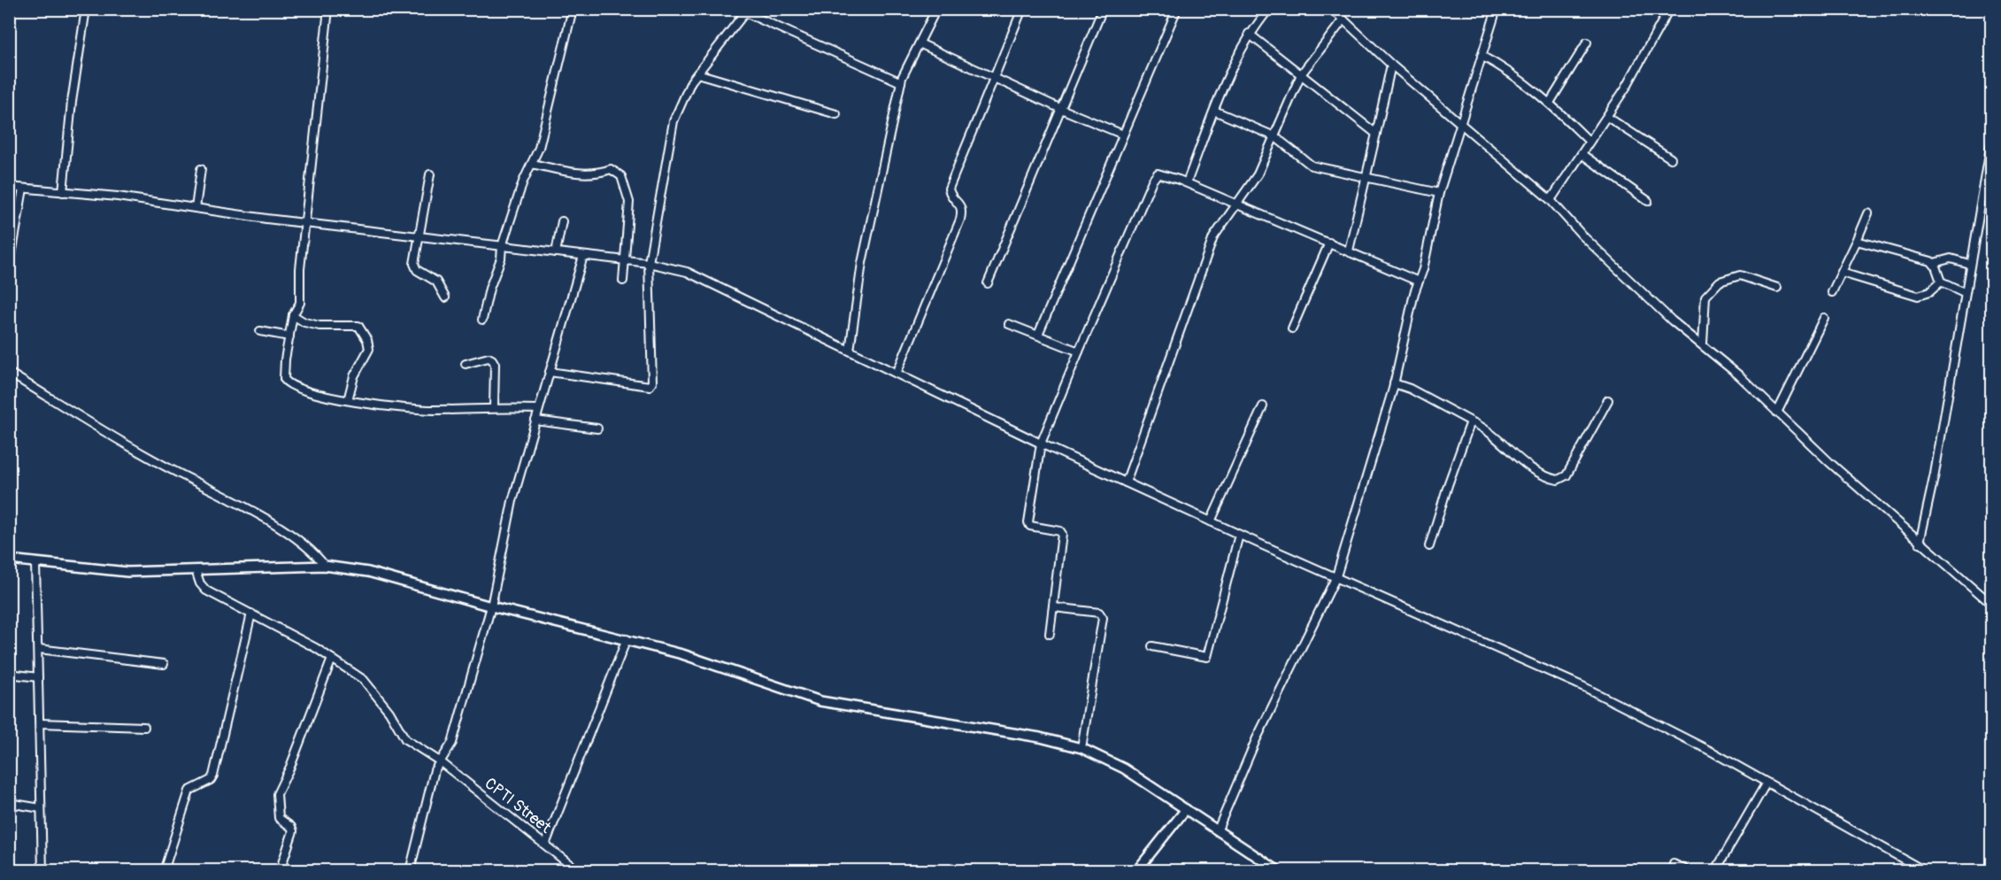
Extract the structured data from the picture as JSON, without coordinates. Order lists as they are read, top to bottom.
{
  "streets": {
    "street": ["CPTI Street"]
  }
}
